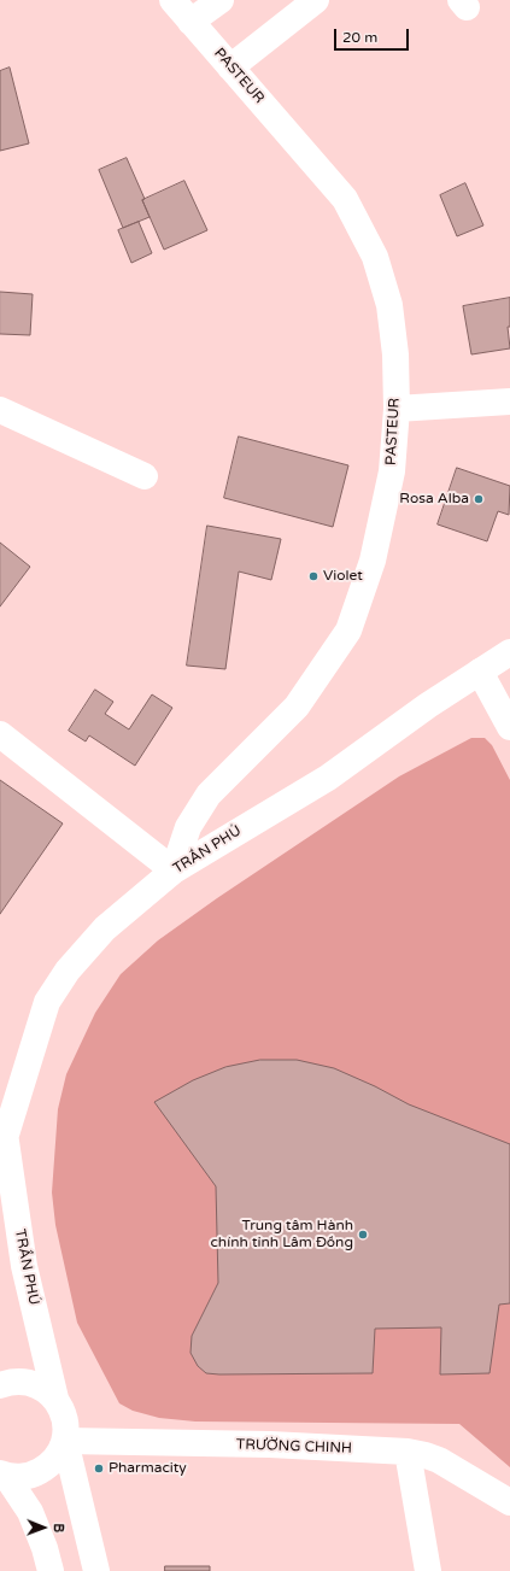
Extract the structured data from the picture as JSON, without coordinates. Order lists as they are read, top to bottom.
{
  "streets": {
    "street": ["PASTEUR", "TRẦN PHÚ", "TRƯỜNG CHINH"]
  },
  "crossings": [
    ["PASTEUR", "TRẦN PHÚ"],
    ["TRẦN PHÚ", "TRƯỜNG CHINH"]
  ],
  "places": [
    "Rosa Alba",
    "Violet",
    "Trung tâm Hành chính tỉnh Lâm Đồng",
    "Pharmacity"
  ],
  "scale_bar": "20 m",
  "north": "right"
}
